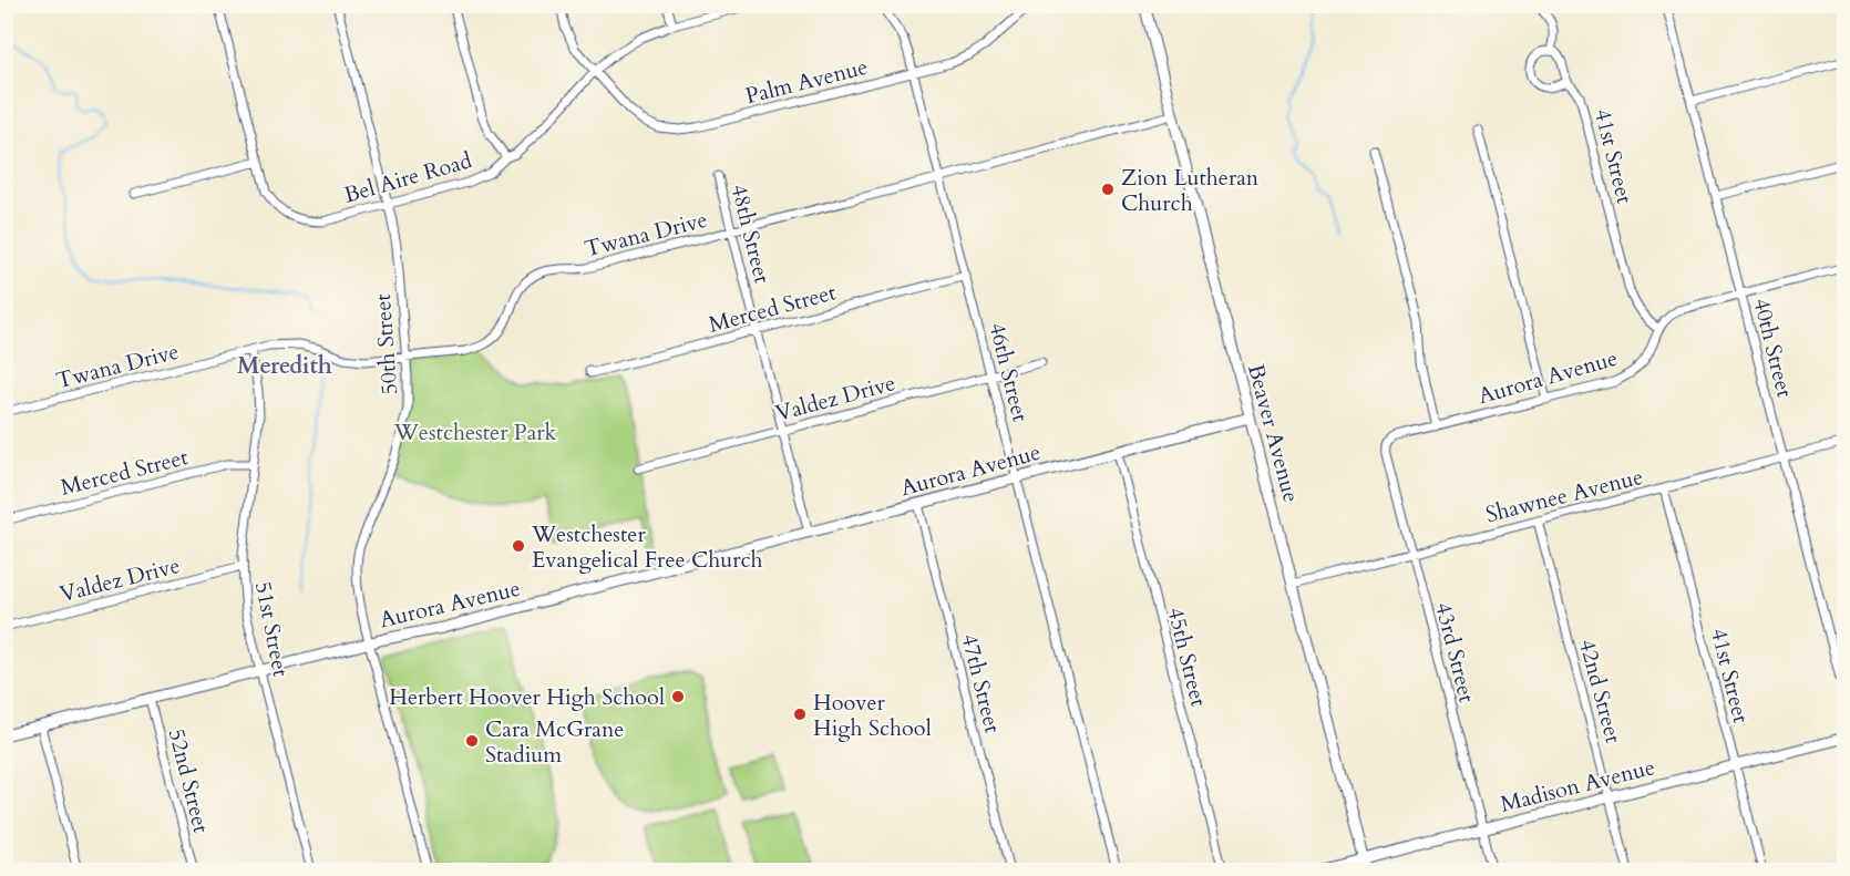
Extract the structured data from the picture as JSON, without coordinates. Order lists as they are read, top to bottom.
{
  "streets": {
    "street": [
      "Palm Avenue",
      "41st Street",
      "Bel Aire Road",
      "Twana Drive",
      "48th Street",
      "Merced Street",
      "50th Street",
      "40th Street",
      "46th Street",
      "Aurora Avenue",
      "Valdez Drive",
      "Beaver Avenue",
      "Shawnee Avenue",
      "51st Street",
      "43rd Street",
      "45th Street",
      "47th Street",
      "42nd Street",
      "52nd Street",
      "Madison Avenue"
    ]
  },
  "crossings": [
    ["Palm Avenue", "Bel Aire Road"],
    ["Palm Avenue", "46th Street"],
    ["41st Street", "Aurora Avenue"],
    ["41st Street", "Shawnee Avenue"],
    ["41st Street", "Madison Avenue"],
    ["Bel Aire Road", "50th Street"],
    ["Twana Drive", "48th Street"],
    ["Twana Drive", "50th Street"],
    ["Twana Drive", "46th Street"],
    ["Twana Drive", "Beaver Avenue"],
    ["Twana Drive", "51st Street"],
    ["48th Street", "Merced Street"],
    ["48th Street", "Aurora Avenue"],
    ["48th Street", "Valdez Drive"],
    ["Merced Street", "46th Street"],
    ["Merced Street", "51st Street"],
    ["50th Street", "Aurora Avenue"],
    ["40th Street", "Aurora Avenue"],
    ["40th Street", "Shawnee Avenue"],
    ["46th Street", "Aurora Avenue"],
    ["46th Street", "Valdez Drive"],
    ["Aurora Avenue", "Beaver Avenue"],
    ["Aurora Avenue", "51st Street"],
    ["Aurora Avenue", "43rd Street"],
    ["Aurora Avenue", "45th Street"],
    ["Aurora Avenue", "47th Street"],
    ["Aurora Avenue", "52nd Street"],
    ["Valdez Drive", "51st Street"],
    ["Beaver Avenue", "Shawnee Avenue"],
    ["Beaver Avenue", "Madison Avenue"],
    ["Shawnee Avenue", "43rd Street"],
    ["Shawnee Avenue", "42nd Street"],
    ["43rd Street", "Madison Avenue"],
    ["42nd Street", "Madison Avenue"]
  ],
  "districts": ["Meredith"],
  "parks": ["Westchester Park"],
  "places": [
    "Zion Lutheran Church",
    "Westchester Evangelical Free Church",
    "Herbert Hoover High School",
    "Hoover High School",
    "Cara McGrane Stadium"
  ]
}
